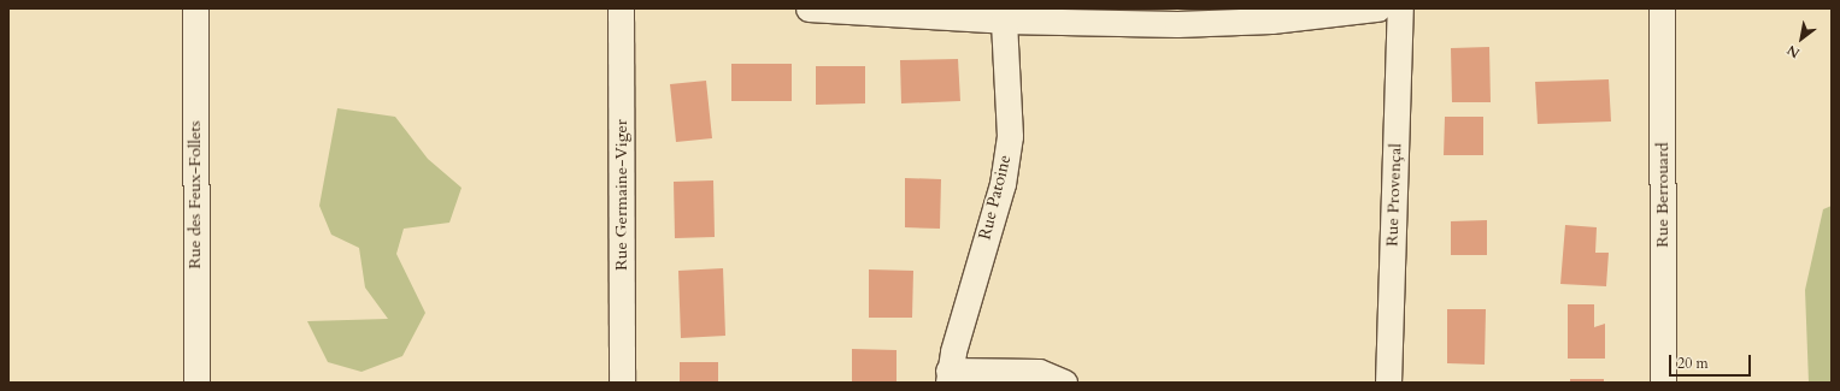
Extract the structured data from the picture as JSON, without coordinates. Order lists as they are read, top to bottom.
{
  "streets": {
    "street": [
      "Rue des Feux-Follets",
      "Rue Germaine-Viger",
      "Rue Provençal",
      "Rue Berrouard",
      "Rue Patoine"
    ]
  },
  "scale_bar": "20 m",
  "north": "bottom left"
}
